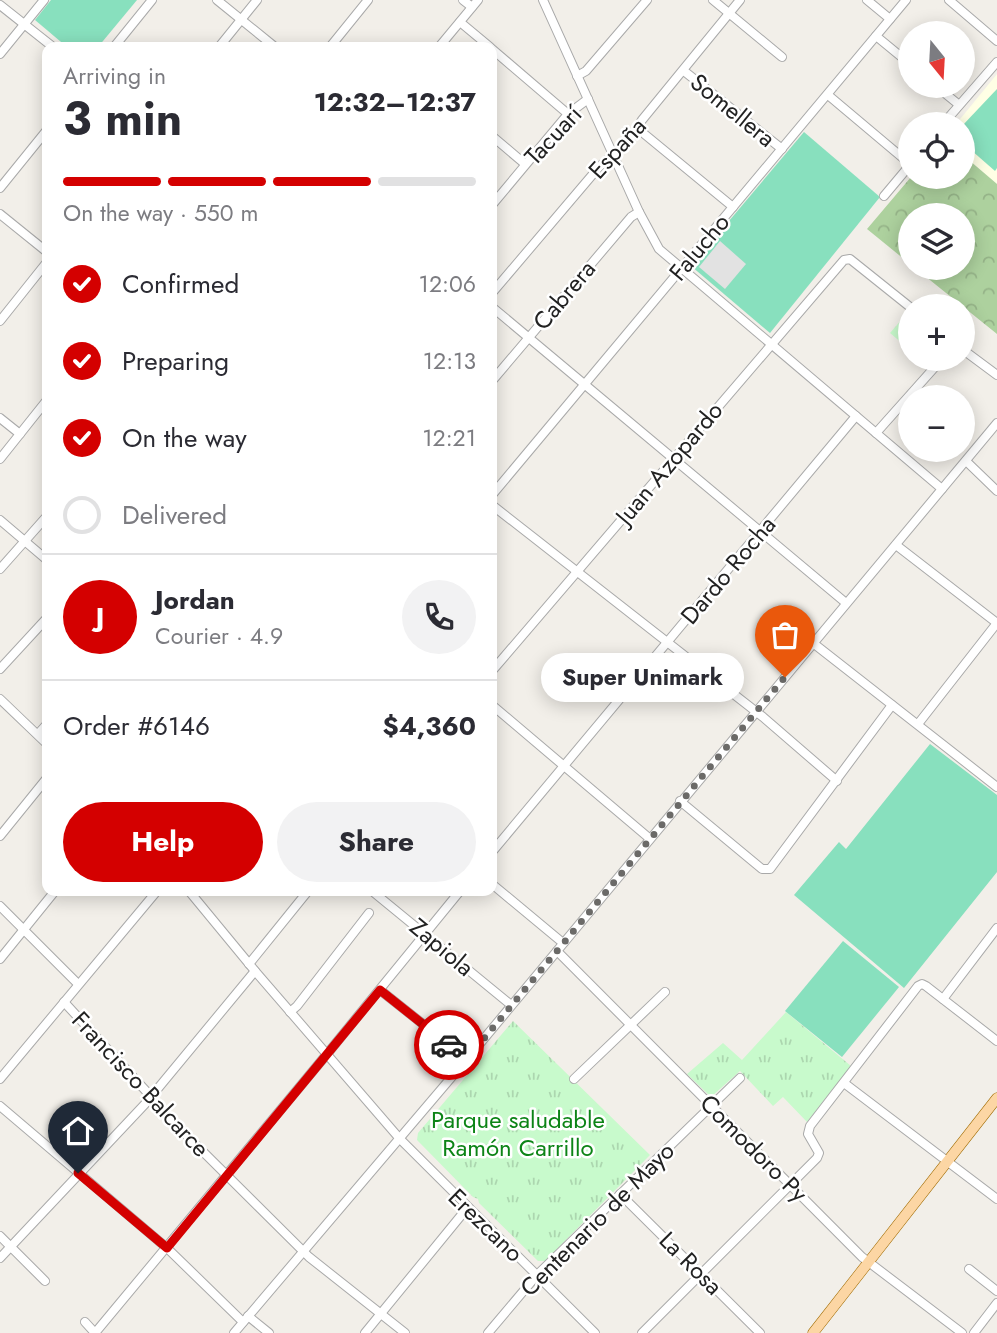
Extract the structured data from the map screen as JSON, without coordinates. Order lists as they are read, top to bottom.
{
  "streets": {
    "street": [
      "Somellera",
      "Tacuarí",
      "España",
      "Falucho",
      "Cabrera",
      "Juan Azopardo",
      "Dardo Rocha",
      "Zapiola",
      "Francisco Balcarce",
      "Comodoro Py",
      "Centenario de Mayo",
      "Erezcano",
      "La Rosa"
    ]
  },
  "crossings": [
    ["Somellera", "España"],
    ["Somellera", "Falucho"],
    ["Comodoro Py", "Centenario de Mayo"],
    ["Centenario de Mayo", "Erezcano"],
    ["Centenario de Mayo", "La Rosa"]
  ],
  "parks": ["Parque saludable Ramón Carrillo"],
  "places": ["Super Unimark"],
  "north": "bottom",
  "page": {
    "map_buttons": ["+", "−"],
    "heading": ["3 min", "Arriving in", "12:32–12:37"],
    "panel": [
      "Jordan",
      "Courier · 4.9",
      "Order #6146",
      "$4,360"
    ],
    "bar": "On the way · 550 m",
    "list": [
      ["Confirmed", "12:06"],
      ["Preparing", "12:13"],
      ["On the way", "12:21"],
      "Delivered"
    ],
    "round": "J",
    "bubble": "Super Unimark",
    "buttons": ["Help", "Share"]
  }
}
